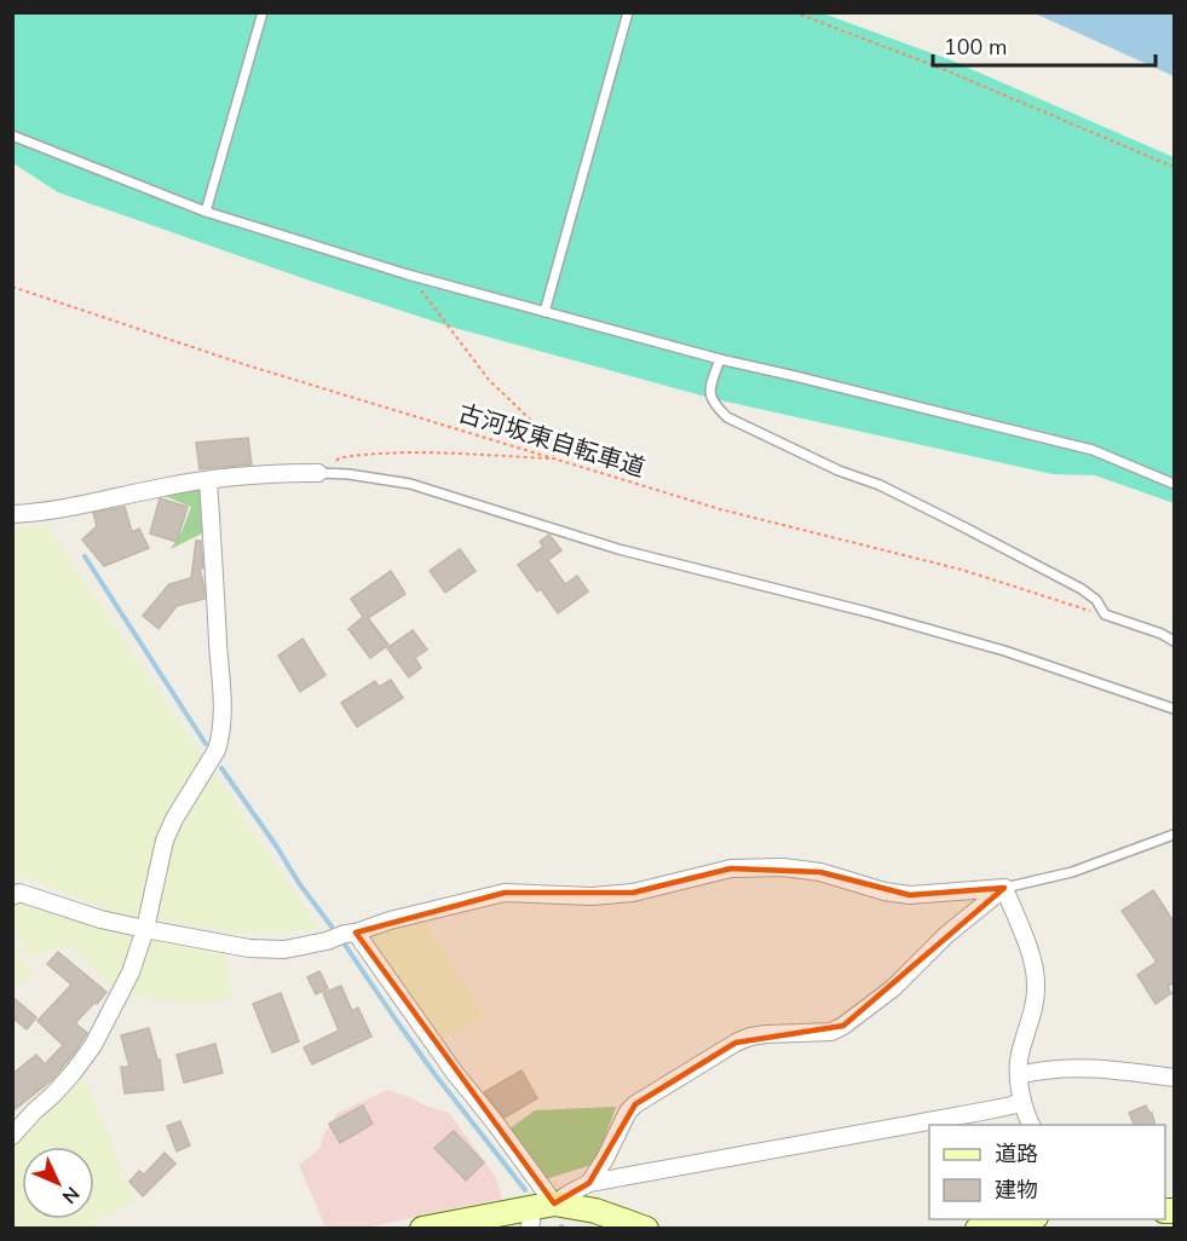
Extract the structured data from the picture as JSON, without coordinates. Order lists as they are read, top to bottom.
{
  "streets": {
    "path": ["古河坂東自転車道"]
  },
  "legend": ["道路", "建物"],
  "scale_bar": "100 m",
  "north": "bottom right"
}
